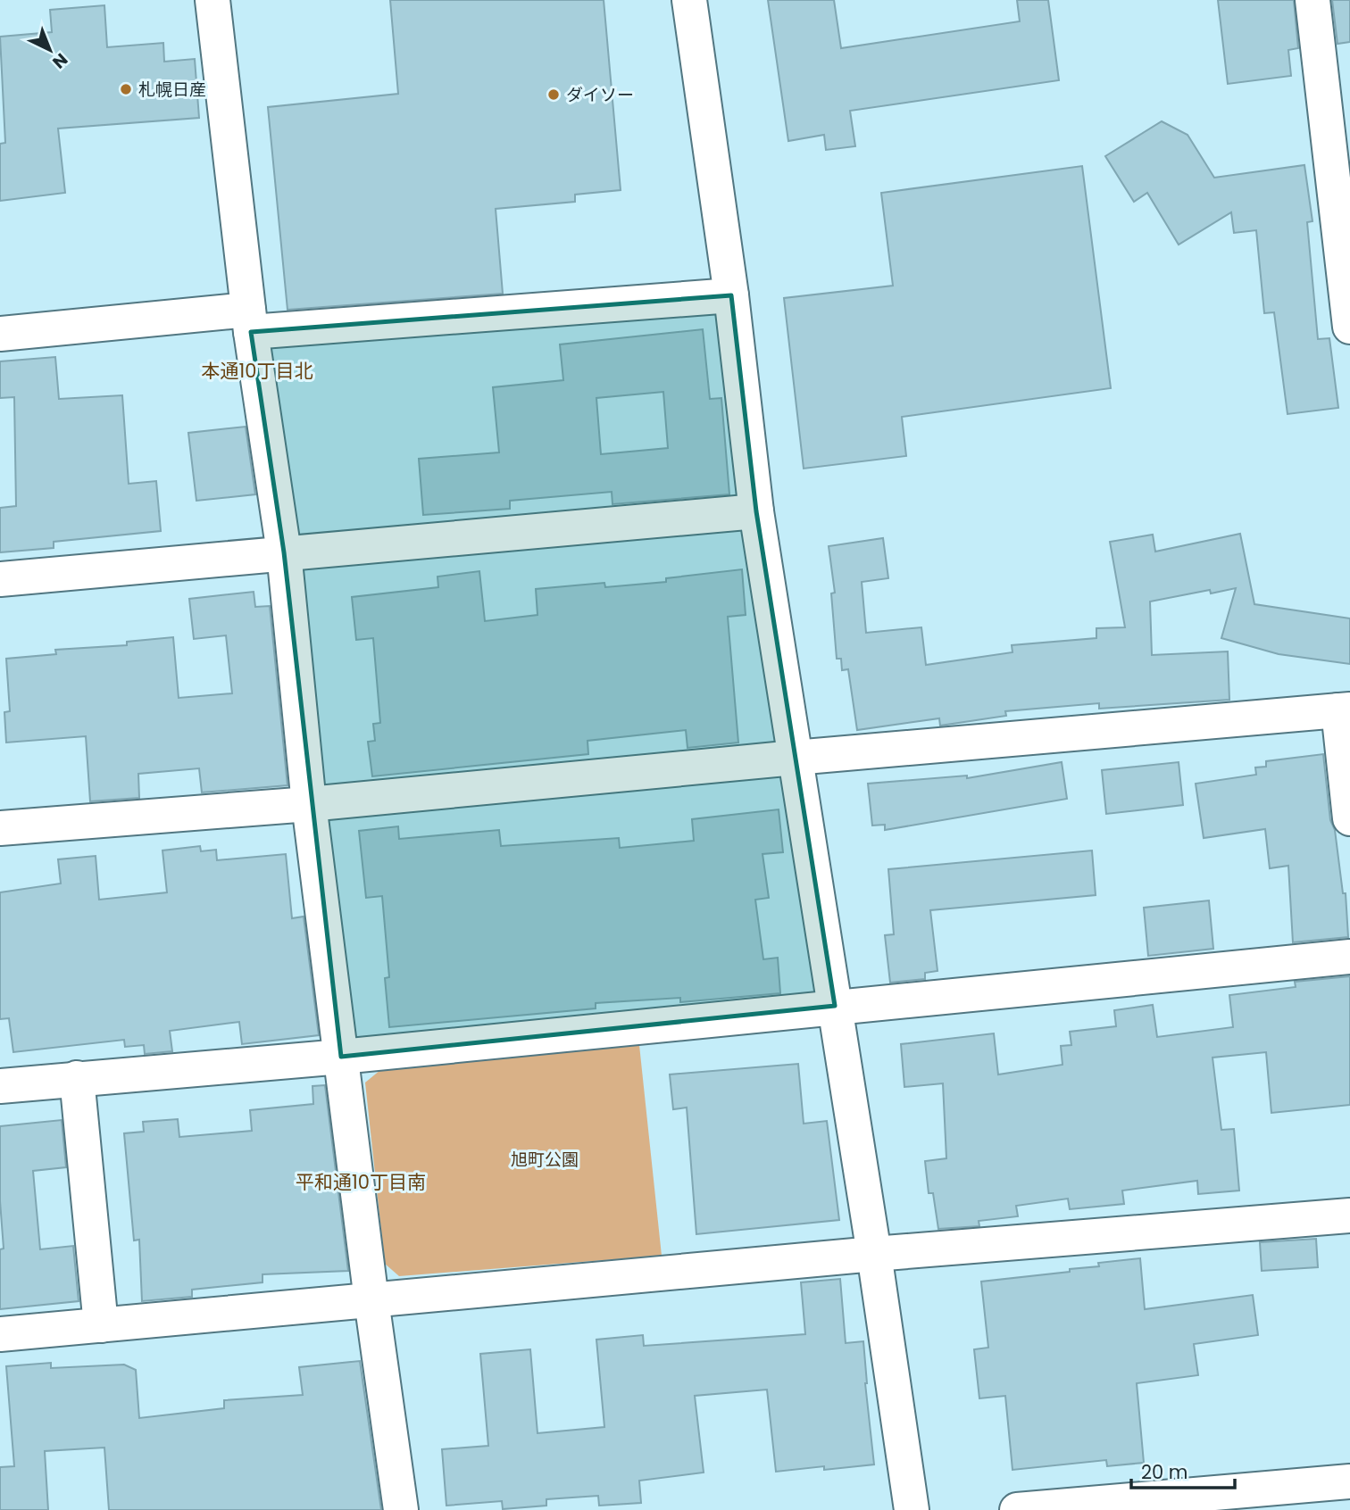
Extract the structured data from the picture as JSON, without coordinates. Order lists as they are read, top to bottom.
{
  "districts": ["本通10丁目北", "平和通10丁目南"],
  "parks": ["旭町公園"],
  "places": ["札幌日産", "ダイソー"],
  "scale_bar": "20 m",
  "north": "bottom right"
}
